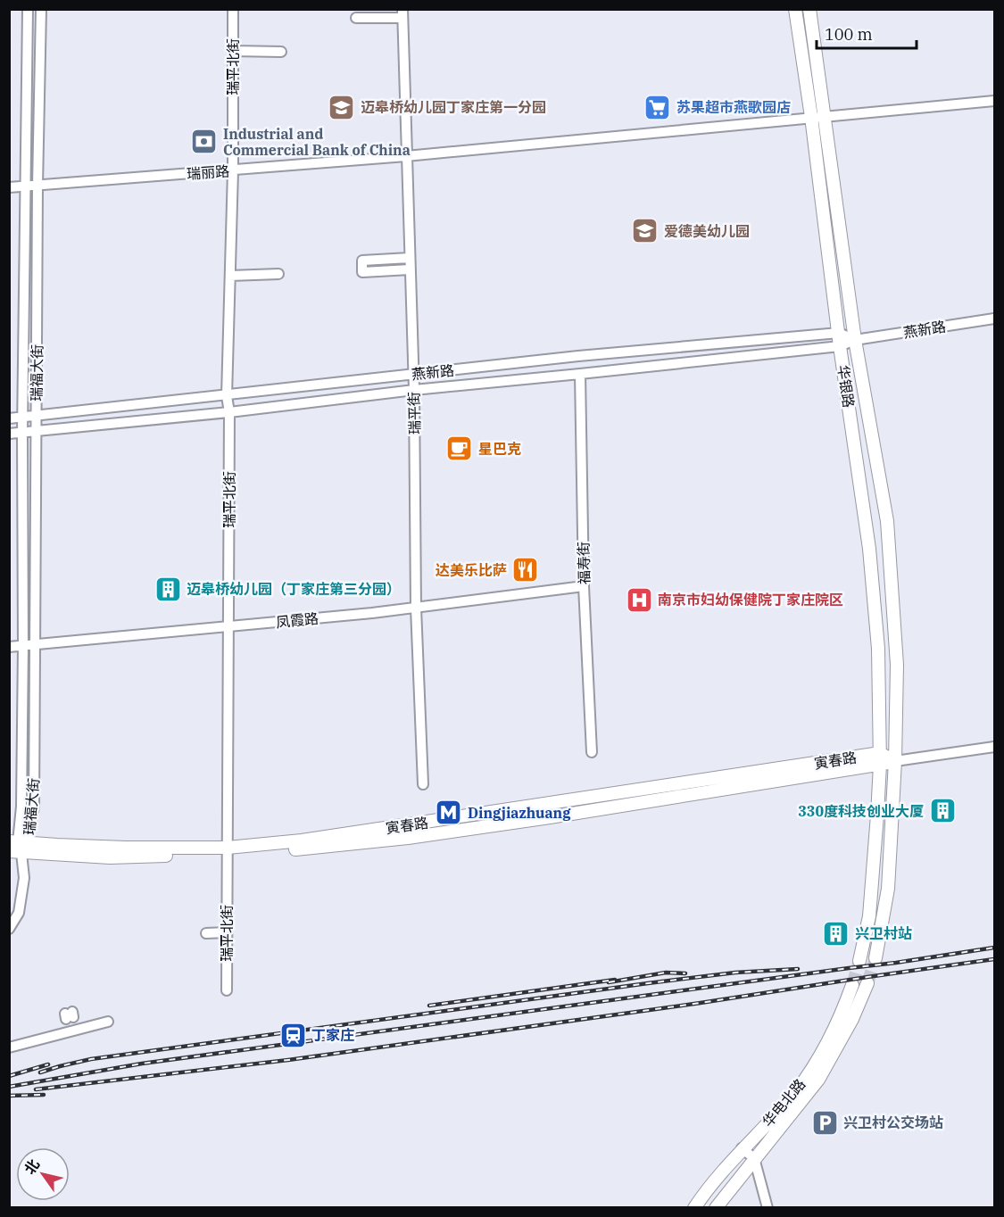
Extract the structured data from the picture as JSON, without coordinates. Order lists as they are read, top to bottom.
{
  "streets": {
    "main road": ["华银路", "寅春路", "华电北路"],
    "street": [
      "瑞平北街",
      "瑞丽路",
      "燕新路",
      "瑞福大街",
      "瑞平街",
      "福寿街",
      "凤霞路"
    ]
  },
  "crossings": [
    ["瑞平北街", "瑞丽路"],
    ["瑞平北街", "燕新路"],
    ["瑞平北街", "凤霞路"],
    ["瑞平北街", "寅春路"],
    ["瑞丽路", "瑞福大街"],
    ["瑞丽路", "华银路"],
    ["瑞丽路", "瑞平街"],
    ["燕新路", "瑞福大街"],
    ["燕新路", "华银路"],
    ["燕新路", "瑞平街"],
    ["燕新路", "福寿街"],
    ["瑞福大街", "凤霞路"],
    ["瑞福大街", "寅春路"],
    ["华银路", "寅春路"],
    ["瑞平街", "凤霞路"],
    ["福寿街", "凤霞路"]
  ],
  "places": {
    "school or university": ["迈皋桥幼儿园丁家庄第一分园", "爱德美幼儿园"],
    "supermarket": ["苏果超市燕歌园店"],
    "bank": ["Industrial and Commercial Bank of China"],
    "cafe": ["星巴克"],
    "restaurant": ["达美乐比萨"],
    "building": ["迈皋桥幼儿园（丁家庄第三分园）", "330度科技创业大厦", "兴卫村站"],
    "hospital": ["南京市妇幼保健院丁家庄院区"],
    "metro station": ["Dingjiazhuang"],
    "station": ["丁家庄"],
    "parking": ["兴卫村公交场站"]
  },
  "scale_bar": "100 m",
  "north": "top left"
}
